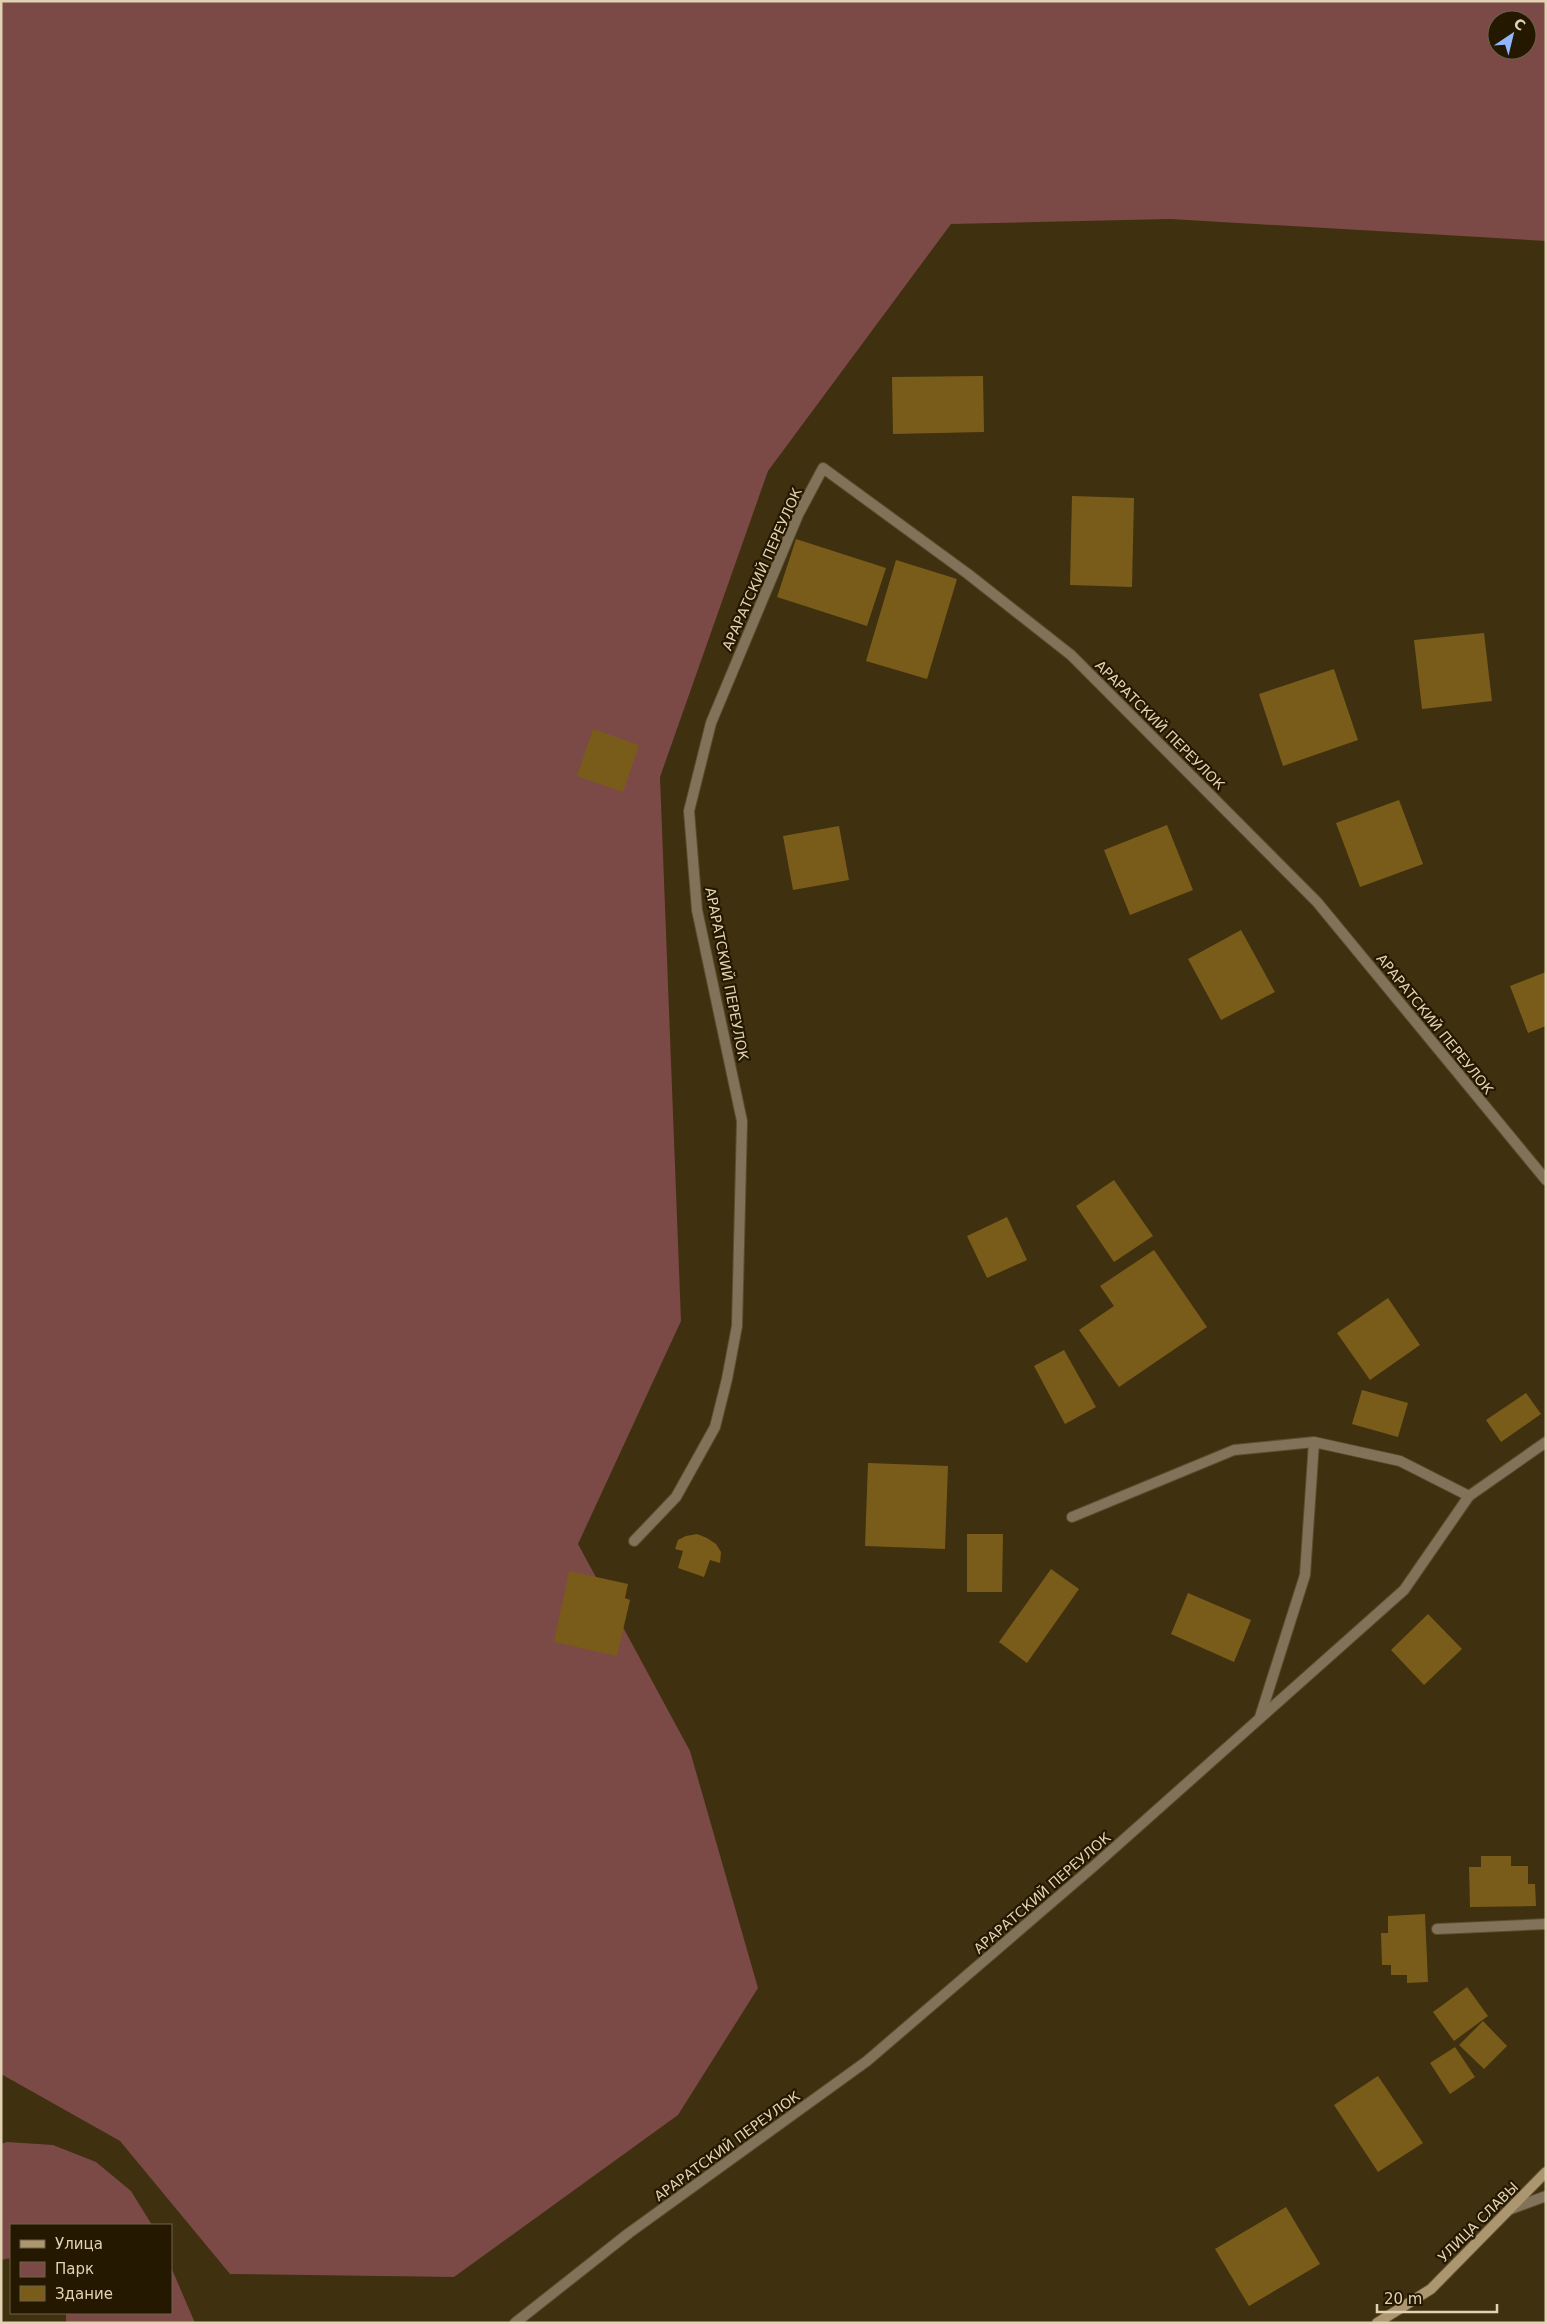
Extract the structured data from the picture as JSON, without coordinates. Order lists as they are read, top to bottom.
{
  "streets": {
    "street": ["АРАРАТСКИЙ ПЕРЕУЛОК", "УЛИЦА СЛАВЫ"]
  },
  "legend": ["Улица", "Парк", "Здание"],
  "scale_bar": "20 m",
  "north": "top right"
}
